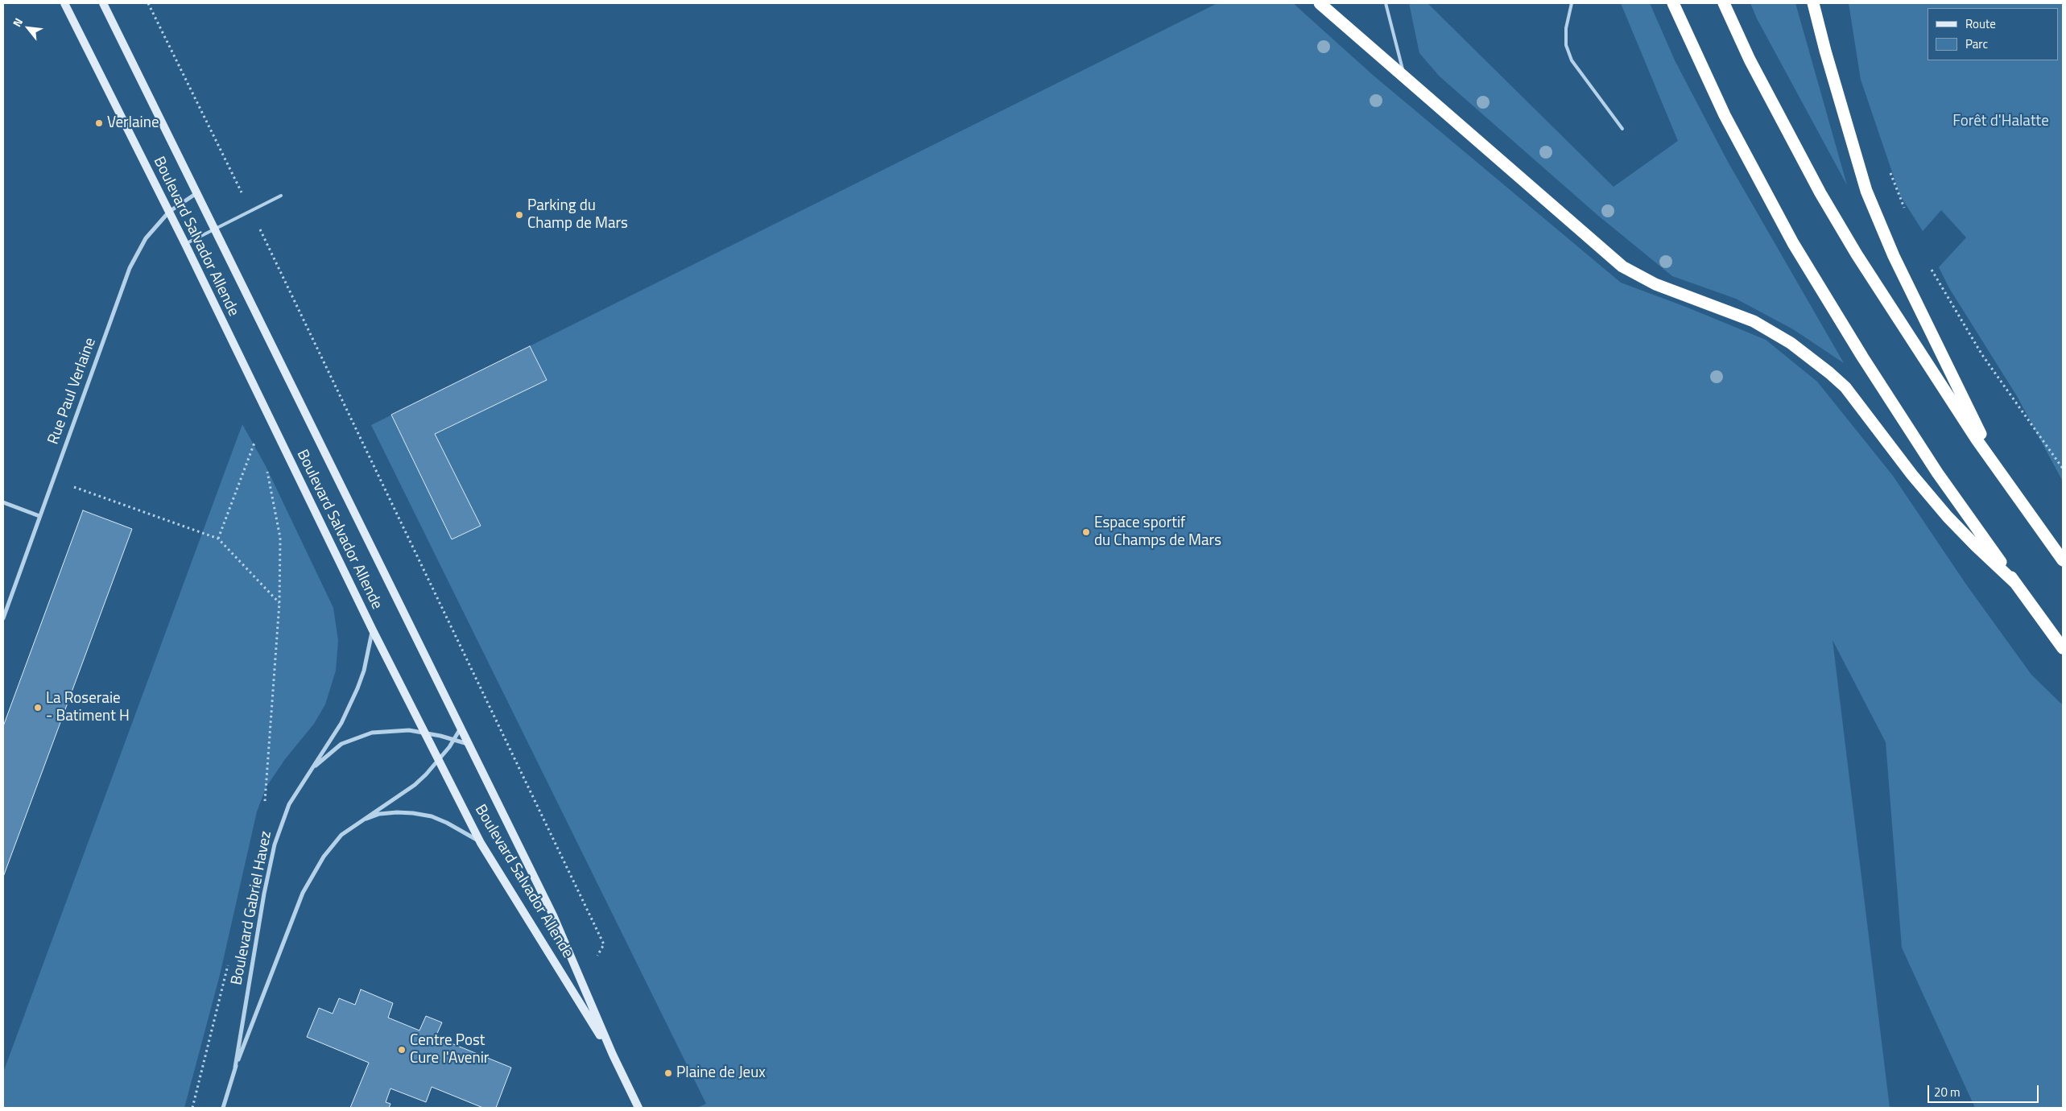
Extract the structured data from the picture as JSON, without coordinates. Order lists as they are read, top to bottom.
{
  "streets": {
    "street": ["Boulevard Salvador Allende", "Rue Paul Verlaine", "Boulevard Gabriel Havez"]
  },
  "crossings": [
    ["Boulevard Salvador Allende", "Rue Paul Verlaine"],
    ["Boulevard Salvador Allende", "Boulevard Gabriel Havez"]
  ],
  "parks": ["Forêt d'Halatte"],
  "places": [
    "Verlaine",
    "Parking du Champ de Mars",
    "Espace sportif du Champs de Mars",
    "La Roseraie - Batiment H",
    "Centre Post Cure l'Avenir",
    "Plaine de Jeux"
  ],
  "legend": ["Route", "Parc"],
  "scale_bar": "20 m",
  "north": "top left"
}
